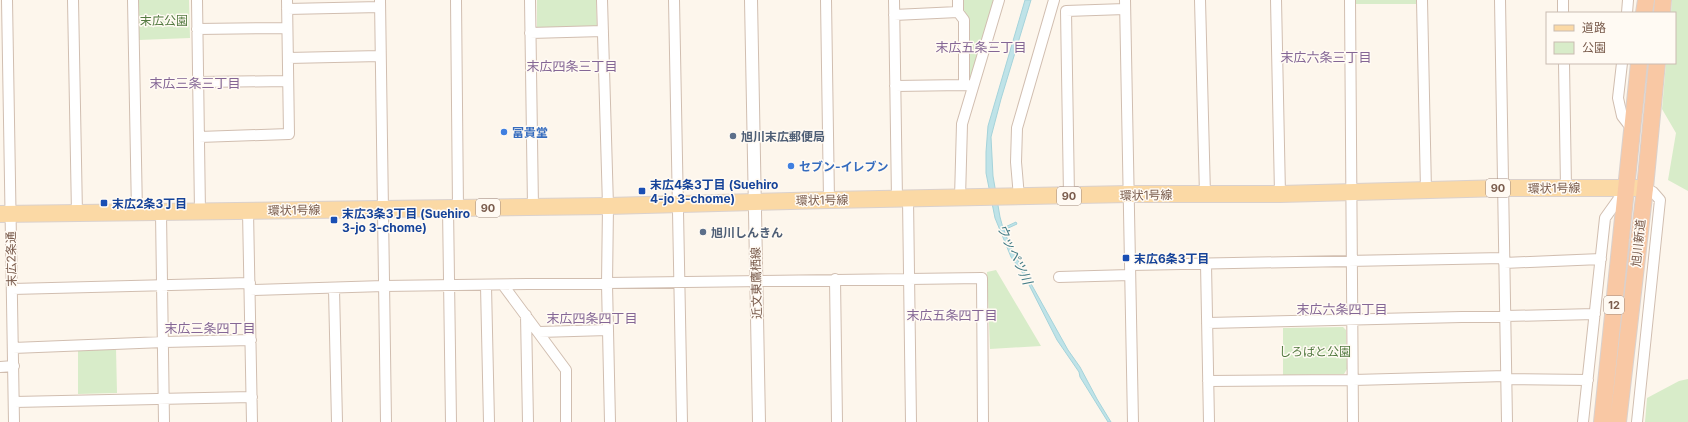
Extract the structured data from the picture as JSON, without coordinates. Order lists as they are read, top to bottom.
{
  "streets": {
    "highway": ["旭川新道", "12"],
    "main road": ["90", "環状1号線"],
    "street": ["末広2条通", "近文東鷹栖線"]
  },
  "crossings": [
    ["環状1号線", "旭川新道"],
    ["環状1号線", "末広2条通"],
    ["環状1号線", "近文東鷹栖線"]
  ],
  "districts": [
    "末広五条三丁目",
    "末広六条三丁目",
    "末広四条三丁目",
    "末広三条三丁目",
    "末広六条四丁目",
    "末広五条四丁目",
    "末広四条四丁目",
    "末広三条四丁目"
  ],
  "water": ["ウッペツ川"],
  "parks": ["末広公園", "しろばと公園"],
  "places": {
    "other": [
      "富貴堂",
      "旭川末広郵便局",
      "セブン-イレブン",
      "旭川しんきん"
    ],
    "transit": [
      "末広4条3丁目 (Suehiro 4-jo 3-chome)",
      "末広2条3丁目",
      "末広3条3丁目 (Suehiro 3-jo 3-chome)",
      "末広6条3丁目"
    ]
  },
  "legend": ["道路", "公園"]
}
